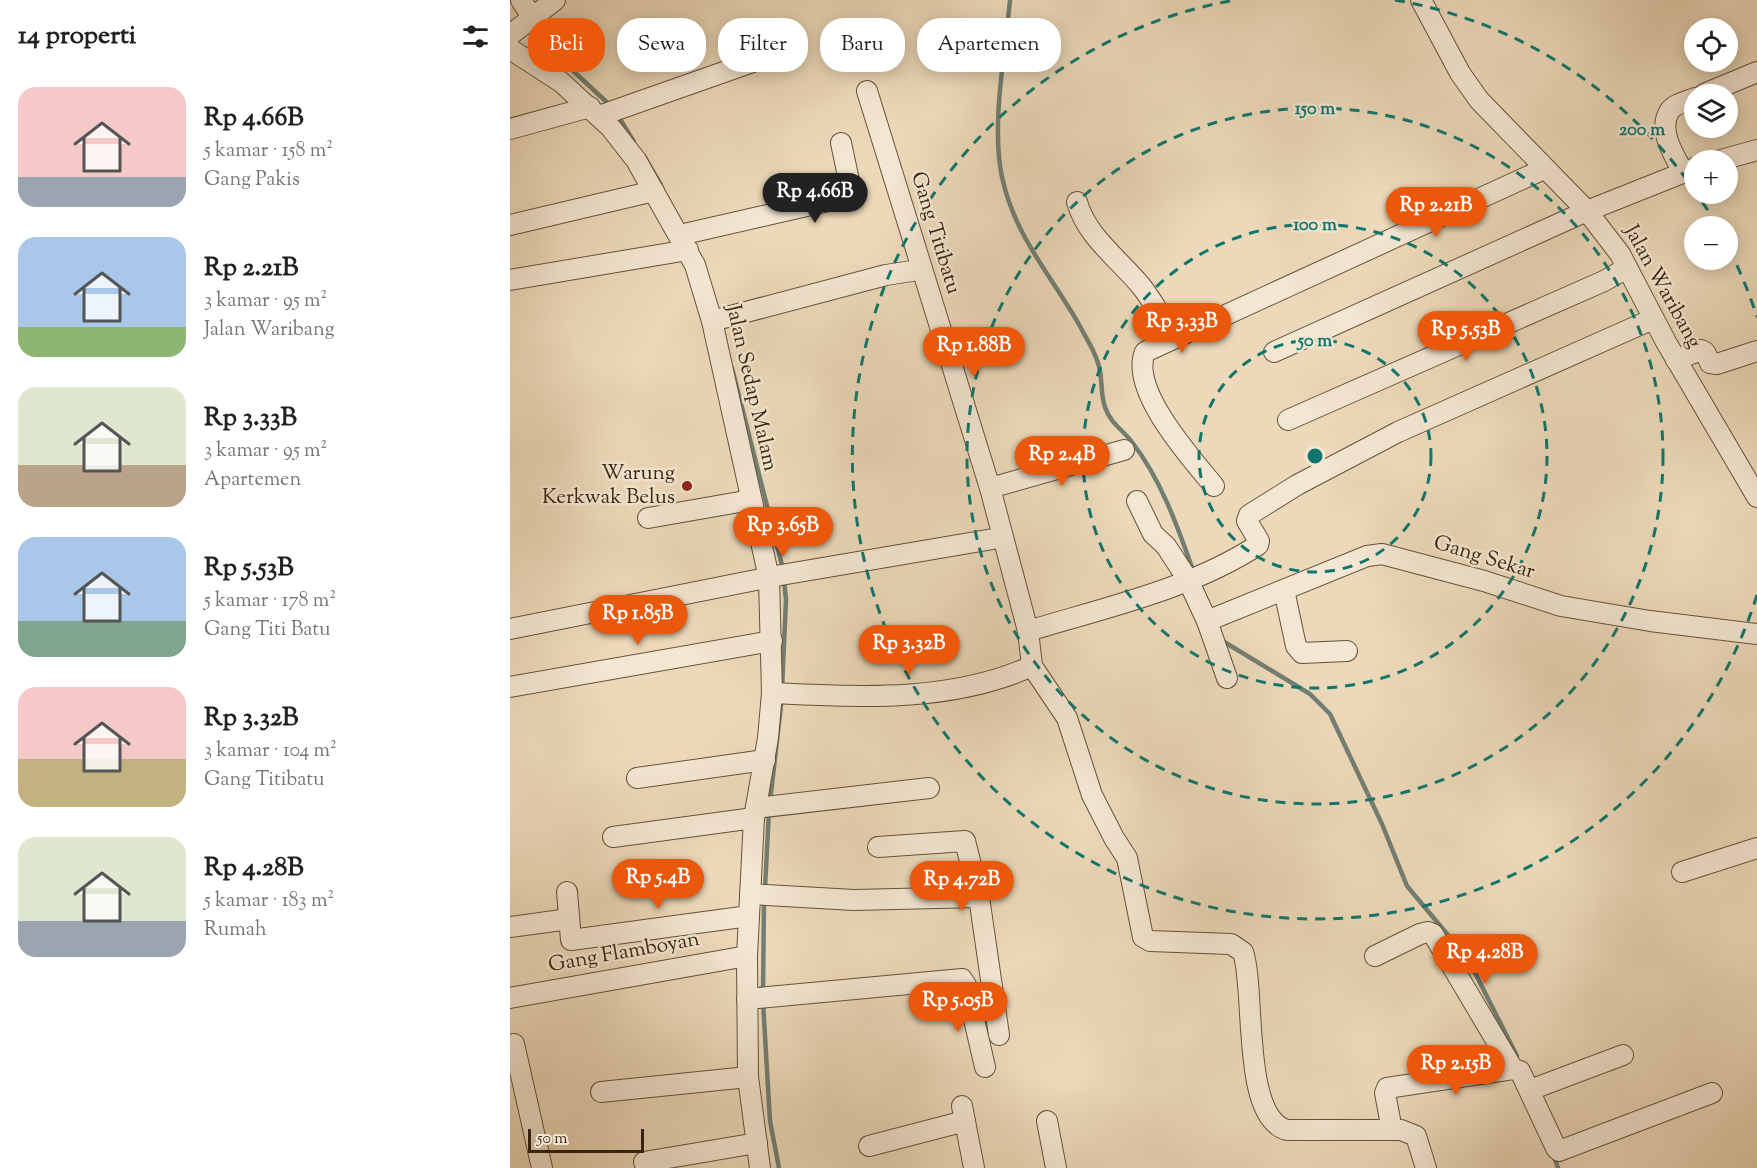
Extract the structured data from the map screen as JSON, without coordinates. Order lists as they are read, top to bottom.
{
  "streets": {
    "street": [
      "Gang Titibatu",
      "Jalan Waribang",
      "Jalan Sedap Malam",
      "Gang Sekar",
      "Gang Flamboyan"
    ]
  },
  "crossings": [
    ["Jalan Sedap Malam", "Gang Flamboyan"]
  ],
  "places": ["Warung Kerkwak Belus"],
  "scale_bar": "50 m",
  "page": {
    "heading": "14 properti",
    "map_buttons": ["+", "−"],
    "chip": [
      "Beli",
      "Sewa",
      "Filter",
      "Baru",
      "Apartemen"
    ],
    "list": [
      {
        "name": "Rp 4.66B",
        "note": "5 kamar · 158 m² · Gang Pakis"
      },
      {
        "name": "Rp 2.21B",
        "note": "3 kamar · 95 m² · Jalan Waribang"
      },
      {
        "name": "Rp 3.33B",
        "note": "3 kamar · 95 m² · Apartemen"
      },
      {
        "name": "Rp 5.53B",
        "note": "5 kamar · 178 m² · Gang Titi Batu"
      },
      {
        "name": "Rp 3.32B",
        "note": "3 kamar · 104 m² · Gang Titibatu"
      },
      {
        "name": "Rp 4.28B",
        "note": "5 kamar · 183 m² · Rumah"
      }
    ],
    "price": [
      "Rp 4.66B",
      "Rp 2.21B",
      "Rp 3.33B",
      "Rp 5.53B",
      "Rp 1.88B",
      "Rp 2.4B",
      "Rp 3.65B",
      "Rp 1.85B",
      "Rp 3.32B",
      "Rp 5.4B",
      "Rp 4.72B",
      "Rp 4.28B",
      "Rp 5.05B",
      "Rp 2.15B"
    ],
    "scale": "50 m"
  },
  "rings": [
    "150 m",
    "200 m",
    "100 m",
    "50 m"
  ]
}
